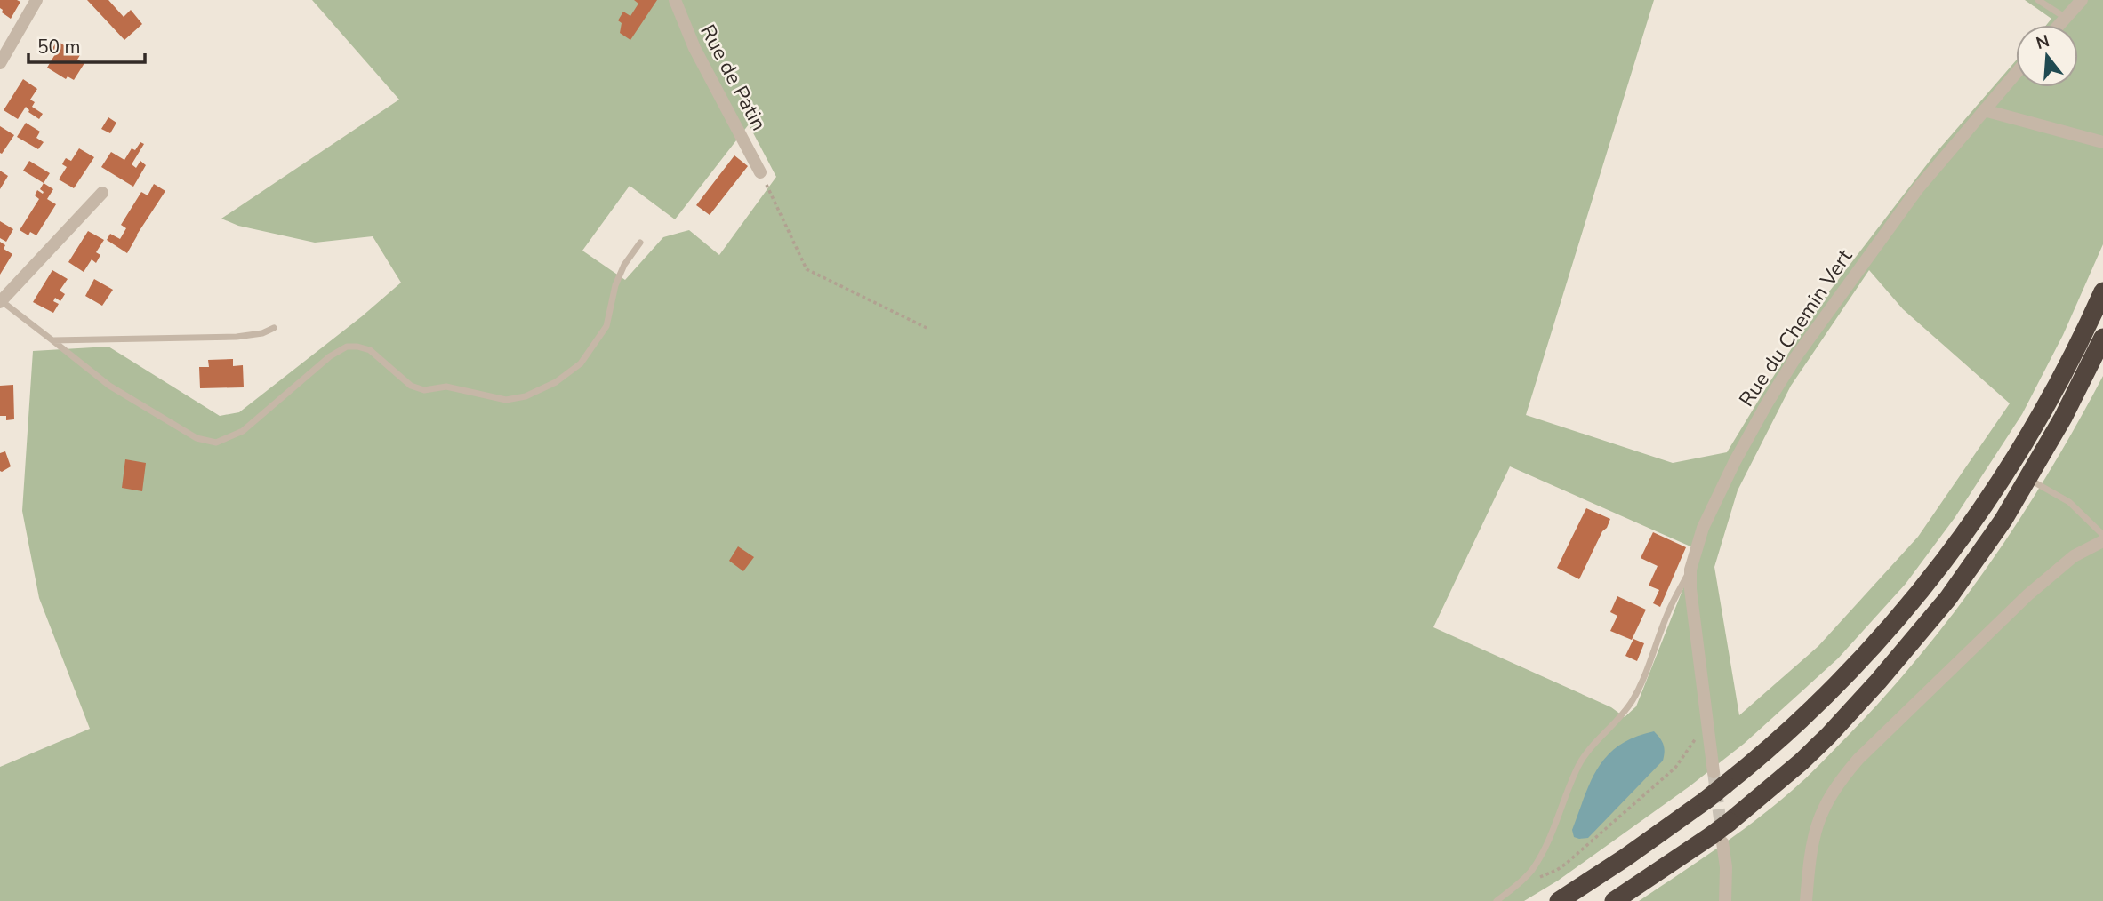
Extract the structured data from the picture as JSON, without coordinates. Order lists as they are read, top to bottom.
{
  "streets": {
    "street": ["Rue de Patin", "Rue du Chemin Vert"]
  },
  "scale_bar": "50 m",
  "north": "top"
}
